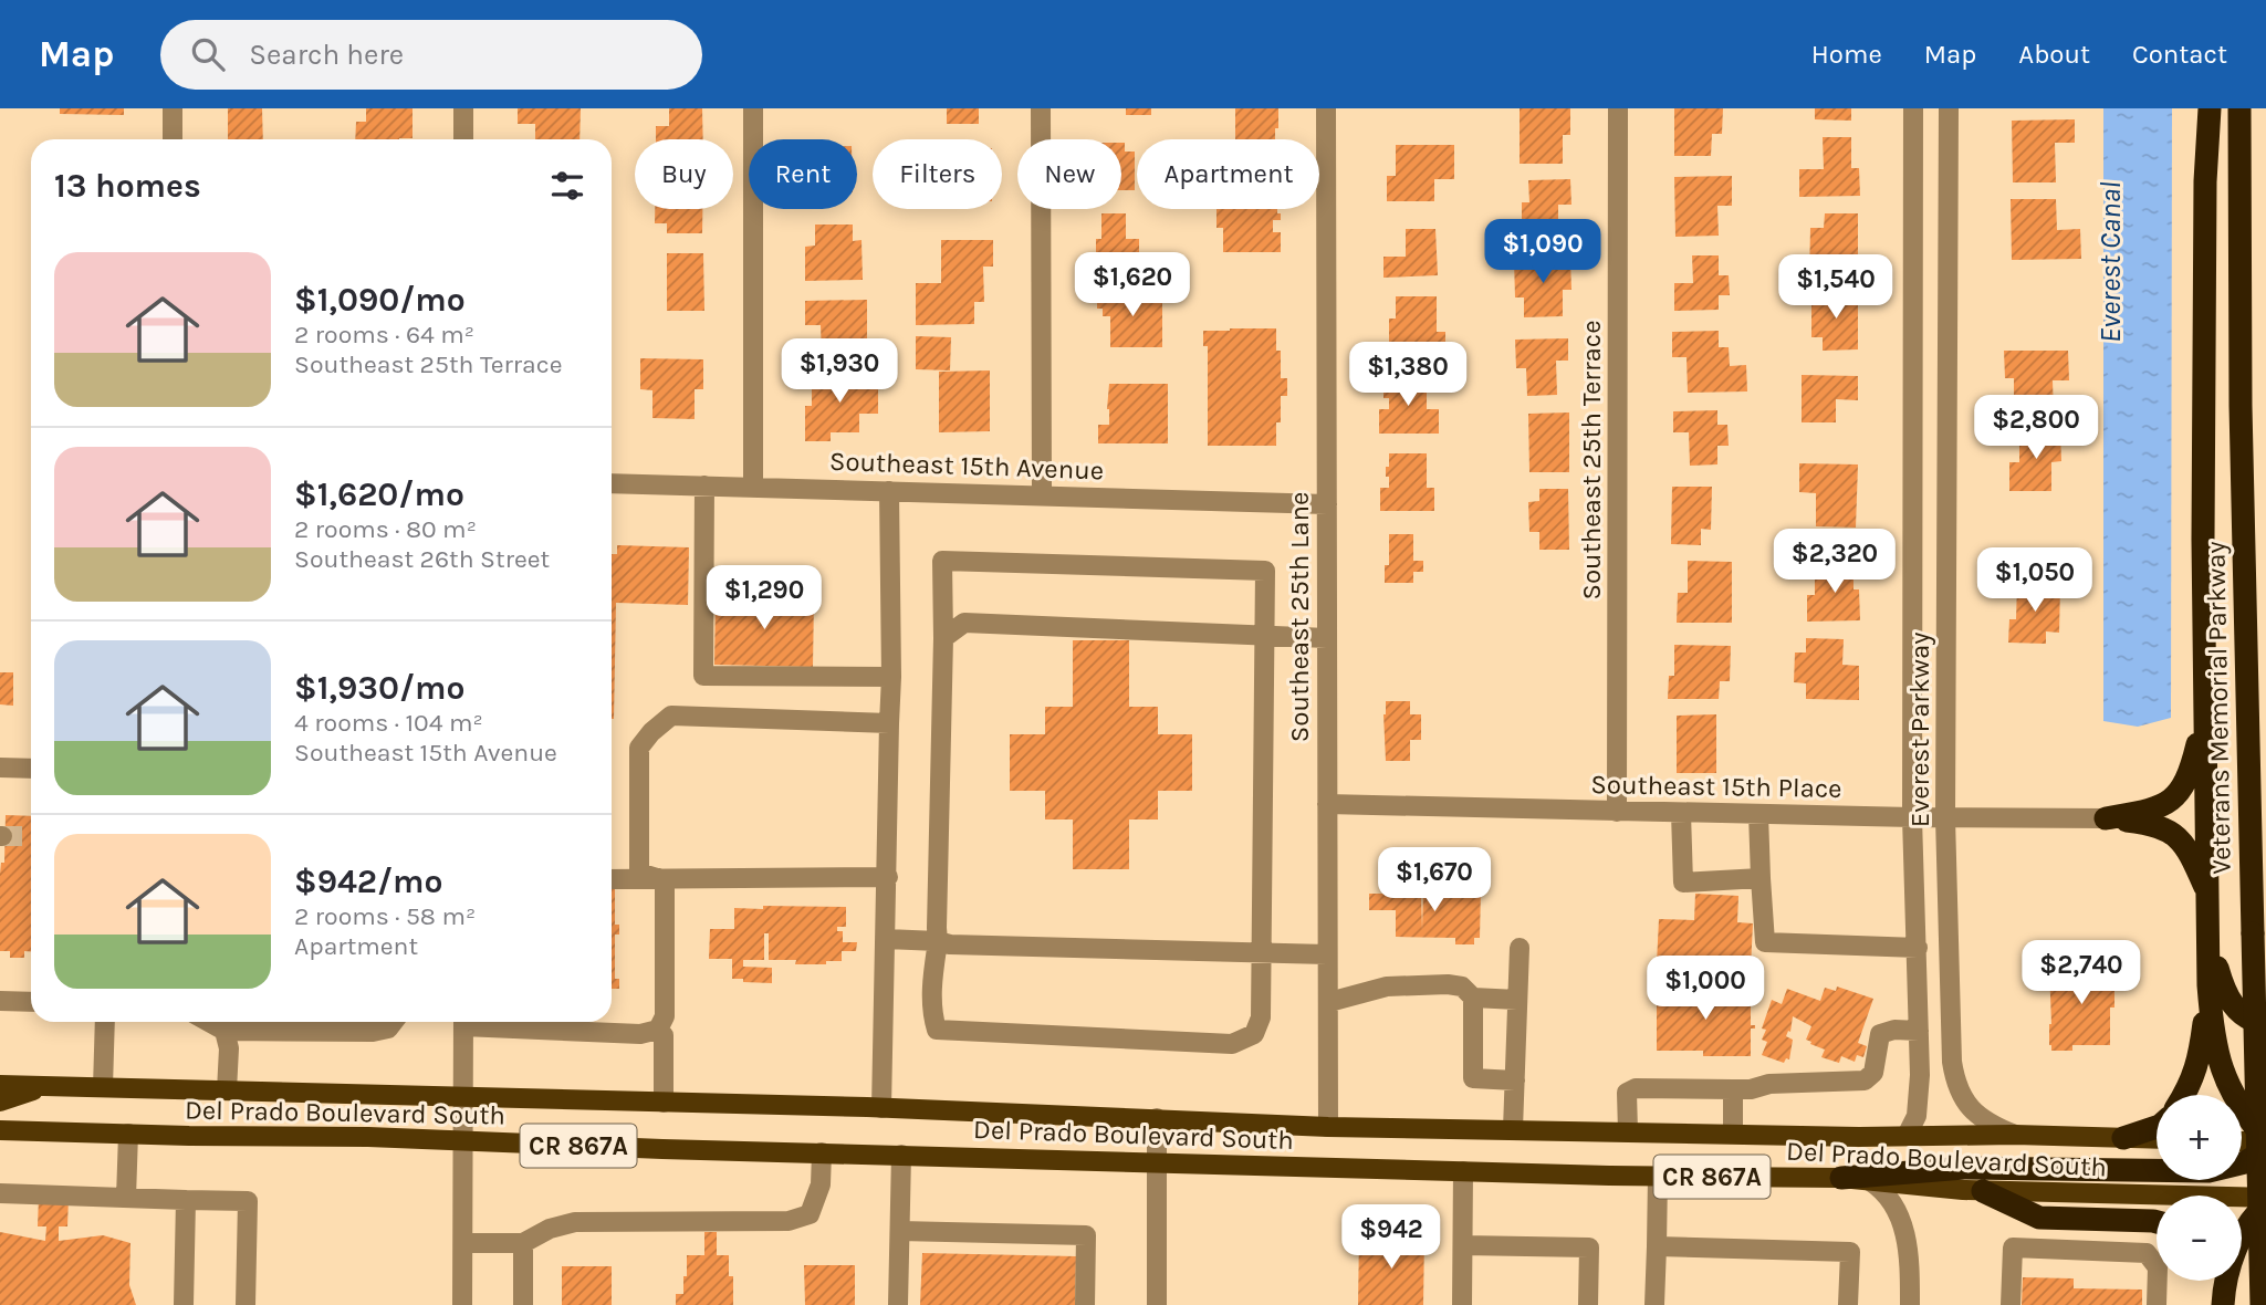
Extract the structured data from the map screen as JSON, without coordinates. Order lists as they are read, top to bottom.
{
  "streets": {
    "highway": ["Veterans Memorial Parkway"],
    "main road": ["Del Prado Boulevard South", "CR 867A"],
    "street": [
      "Southeast 25th Terrace",
      "Southeast 15th Avenue",
      "Southeast 25th Lane",
      "Everest Parkway",
      "Southeast 15th Place"
    ]
  },
  "crossings": [
    ["Southeast 25th Terrace", "Southeast 15th Place"],
    ["Southeast 15th Avenue", "Southeast 25th Lane"],
    ["Southeast 25th Lane", "Southeast 15th Place"],
    ["Southeast 25th Lane", "Del Prado Boulevard South"],
    ["Everest Parkway", "Southeast 15th Place"],
    ["Everest Parkway", "Del Prado Boulevard South"]
  ],
  "water": ["Everest Canal"],
  "page": {
    "header": "Map",
    "search": "Search here",
    "nav": [
      "Home",
      "Map",
      "About",
      "Contact"
    ],
    "chip": [
      "Buy",
      "Rent",
      "Filters",
      "New",
      "Apartment"
    ],
    "heading": "13 homes",
    "price": [
      "$1,090",
      "$1,620",
      "$1,540",
      "$1,930",
      "$1,380",
      "$2,800",
      "$2,320",
      "$1,050",
      "$1,290",
      "$1,670",
      "$2,740",
      "$1,000",
      "$942"
    ],
    "list": [
      {
        "name": "$1,090/mo",
        "note": "2 rooms · 64 m² · Southeast 25th Terrace"
      },
      {
        "name": "$1,620/mo",
        "note": "2 rooms · 80 m² · Southeast 26th Street"
      },
      {
        "name": "$1,930/mo",
        "note": "4 rooms · 104 m² · Southeast 15th Avenue"
      },
      {
        "name": "$942/mo",
        "note": "2 rooms · 58 m² · Apartment"
      }
    ],
    "map_buttons": ["+", "−"]
  }
}
